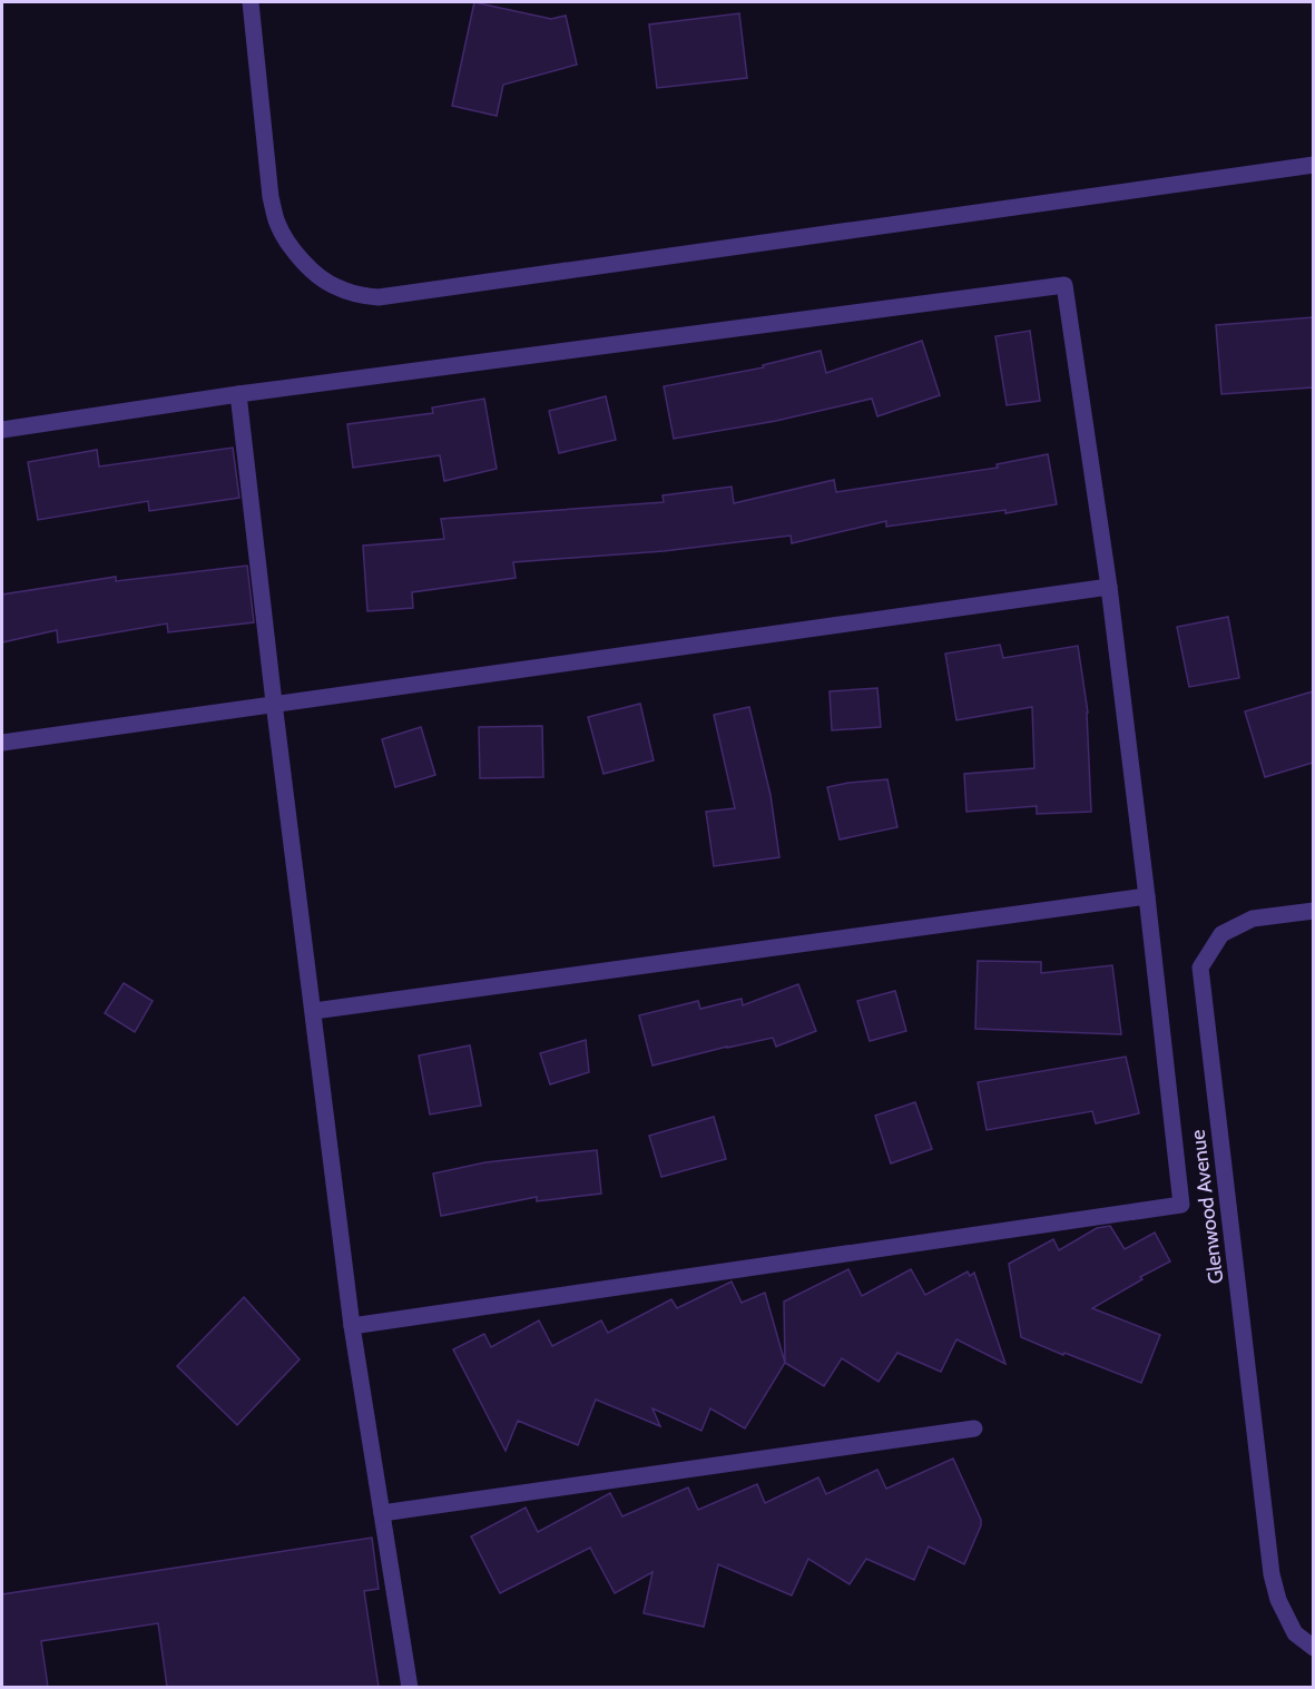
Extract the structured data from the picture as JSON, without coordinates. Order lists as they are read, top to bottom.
{
  "streets": {
    "street": ["Glenwood Avenue"]
  }
}
